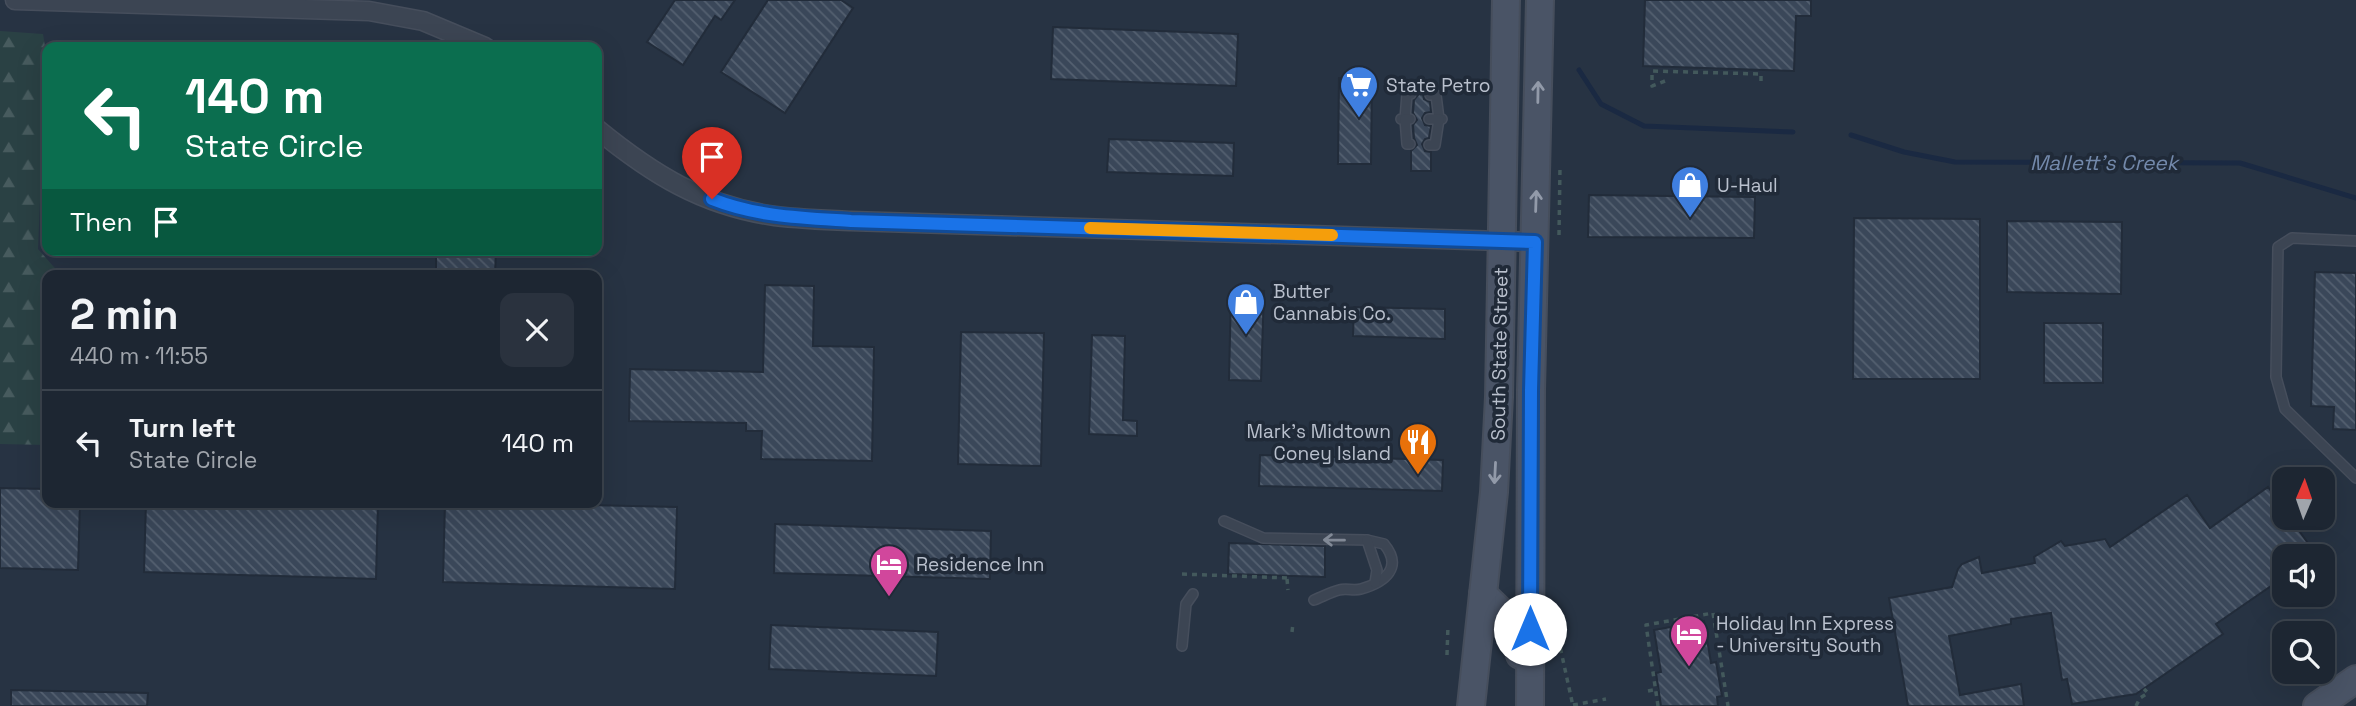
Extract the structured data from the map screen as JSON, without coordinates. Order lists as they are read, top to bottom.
{
  "streets": {
    "main road": ["South State Street"]
  },
  "water": ["Mallett's Creek"],
  "places": {
    "supermarket": ["State Petro"],
    "shop": ["U-Haul", "Butter Cannabis Co."],
    "restaurant": ["Mark's Midtown Coney Island"],
    "hotel": ["Residence Inn", "Holiday Inn Express - University South"]
  },
  "north": "top",
  "page": {
    "turn": ["140 m", "State Circle"],
    "then": "Then",
    "heading": ["2 min", "440 m · 11:55"],
    "list": [
      {
        "name": "Turn left",
        "note": "State Circle",
        "value": "140 m"
      }
    ]
  }
}
